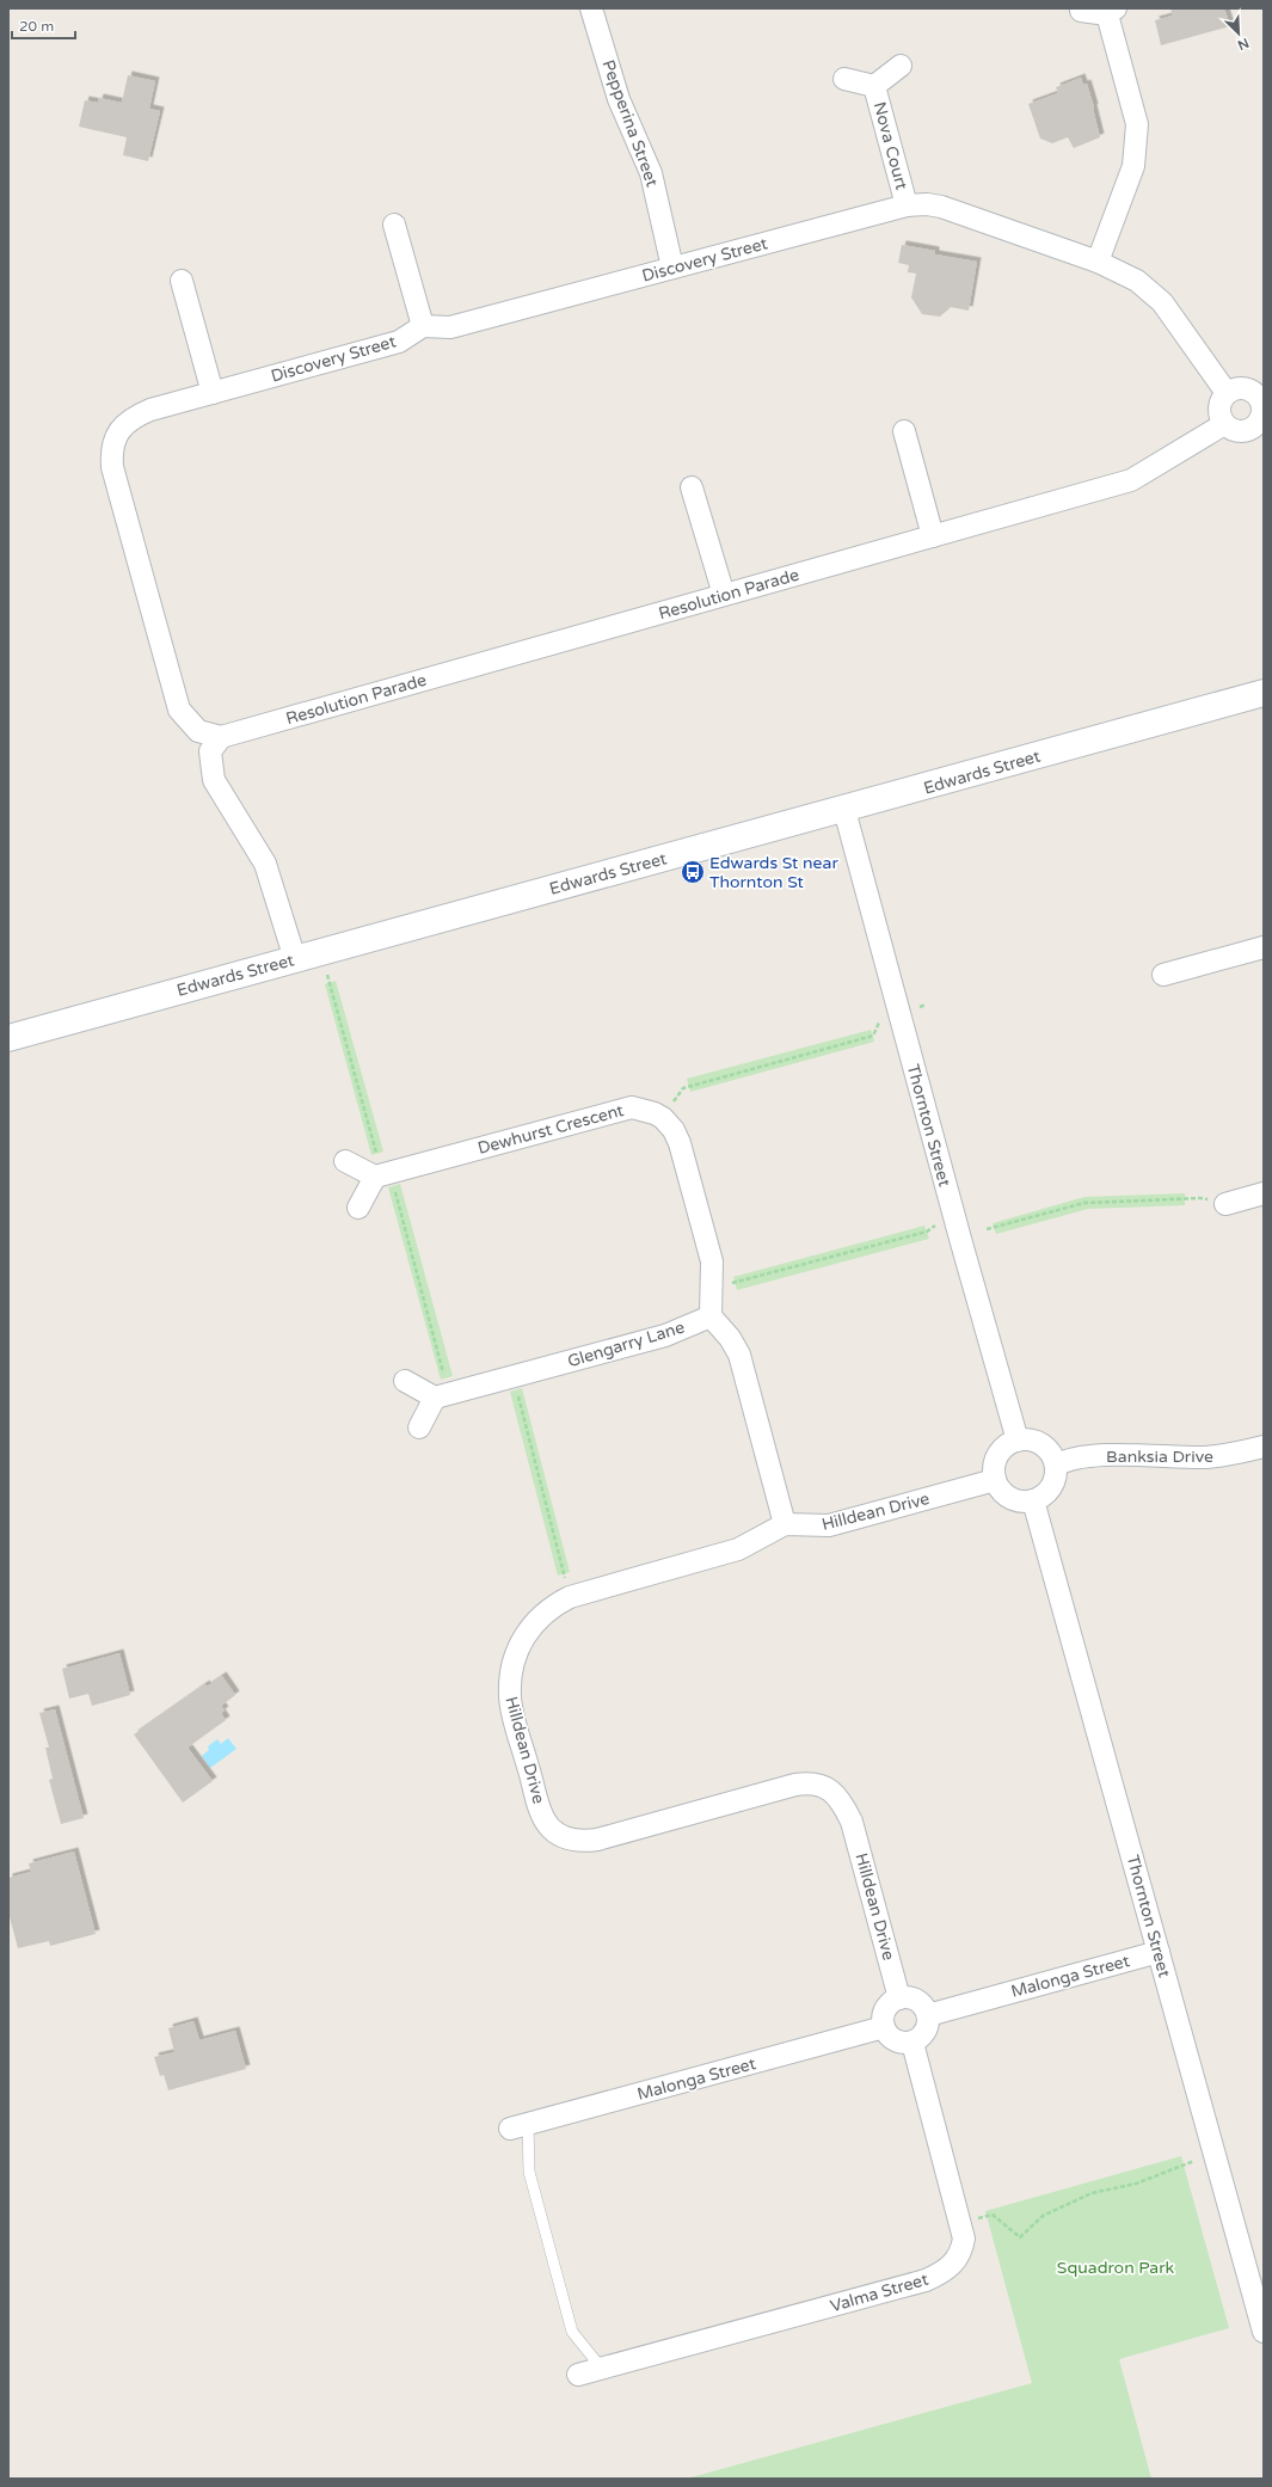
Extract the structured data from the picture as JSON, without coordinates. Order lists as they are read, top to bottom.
{
  "streets": {
    "main road": ["Edwards Street"],
    "street": [
      "Pepperina Street",
      "Nova Court",
      "Discovery Street",
      "Resolution Parade",
      "Thornton Street",
      "Dewhurst Crescent",
      "Glengarry Lane",
      "Banksia Drive",
      "Hilldean Drive",
      "Malonga Street",
      "Valma Street"
    ]
  },
  "crossings": [
    ["Pepperina Street", "Discovery Street"],
    ["Nova Court", "Discovery Street"],
    ["Discovery Street", "Resolution Parade"],
    ["Edwards Street", "Thornton Street"],
    ["Thornton Street", "Banksia Drive"],
    ["Thornton Street", "Hilldean Drive"],
    ["Thornton Street", "Malonga Street"],
    ["Banksia Drive", "Hilldean Drive"],
    ["Hilldean Drive", "Malonga Street"],
    ["Hilldean Drive", "Valma Street"],
    ["Malonga Street", "Valma Street"]
  ],
  "parks": ["Squadron Park"],
  "places": {
    "bus stop": ["Edwards St near Thornton St"]
  },
  "scale_bar": "20 m",
  "north": "bottom right"
}
